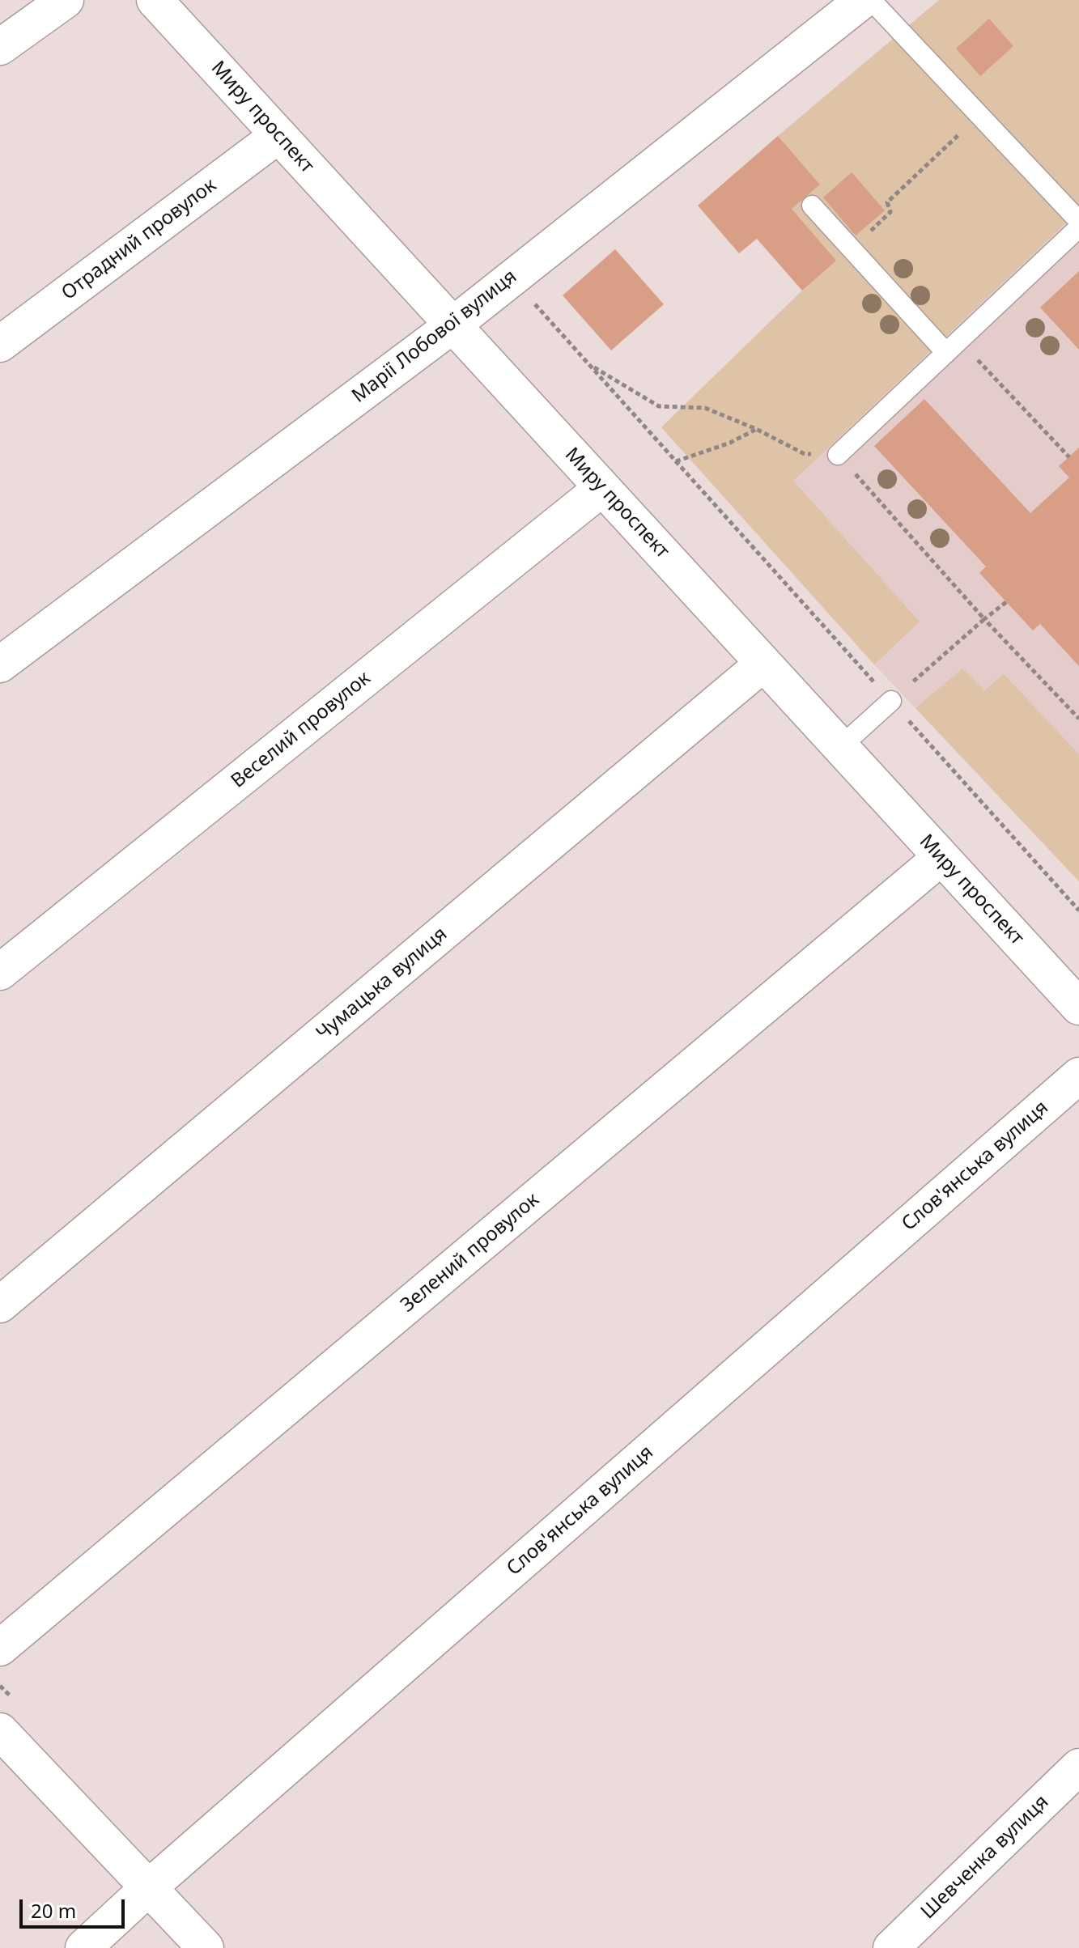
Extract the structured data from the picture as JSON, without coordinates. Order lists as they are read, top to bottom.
{
  "streets": {
    "street": [
      "Миру проспект",
      "Отрадний провулок",
      "Марії Лобової вулиця",
      "Веселий провулок",
      "Чумацька вулиця",
      "Слов'янська вулиця",
      "Зелений провулок",
      "Шевченка вулиця"
    ]
  },
  "crossings": [
    ["Миру проспект", "Отрадний провулок"],
    ["Миру проспект", "Марії Лобової вулиця"],
    ["Миру проспект", "Веселий провулок"],
    ["Миру проспект", "Чумацька вулиця"],
    ["Миру проспект", "Зелений провулок"]
  ],
  "scale_bar": "20 m"
}
